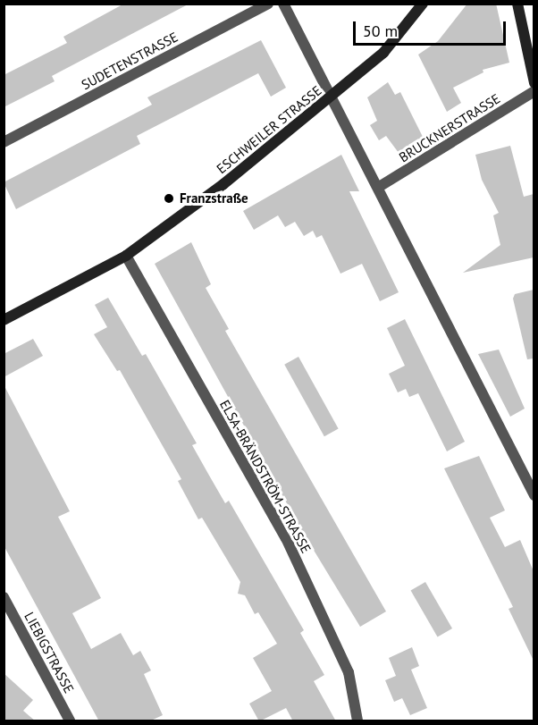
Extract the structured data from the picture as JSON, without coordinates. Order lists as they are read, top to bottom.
{
  "streets": {
    "street": [
      "SUDETENSTRASSE",
      "BRUCKNERSTRASSE",
      "ESCHWEILER STRASSE",
      "ELSA-BRÄNDSTRÖM-STRASSE",
      "LIEBIGSTRASSE"
    ]
  },
  "crossings": [
    ["ESCHWEILER STRASSE", "ELSA-BRÄNDSTRÖM-STRASSE"]
  ],
  "places": ["Franzstraße"],
  "scale_bar": "50 m"
}
